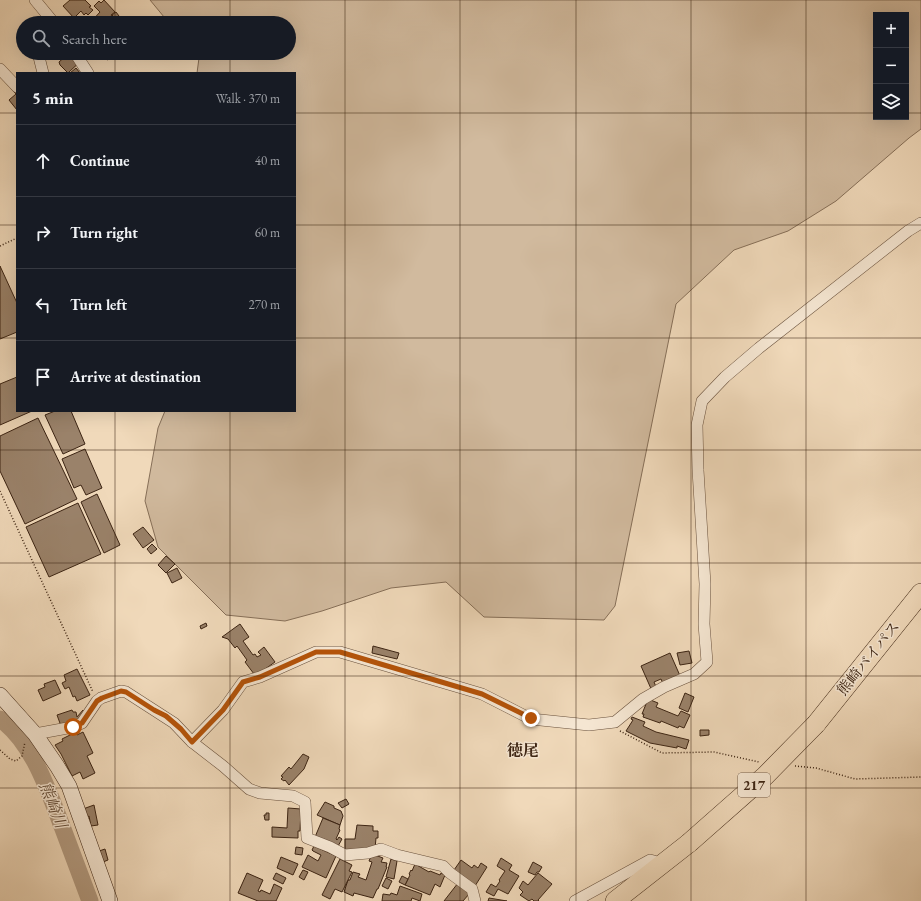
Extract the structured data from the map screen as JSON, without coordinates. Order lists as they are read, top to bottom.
{
  "streets": {
    "highway": ["熊崎バイパス", "217"]
  },
  "crossings": [
    ["熊崎バイパス", "217"]
  ],
  "districts": ["徳尾"],
  "water": ["熊崎川"],
  "page": {
    "map_buttons": ["+", "−"],
    "search": "Search here",
    "heading": ["5 min", "Walk · 370 m"],
    "list": [
      ["Continue", "40 m"],
      ["Turn right", "60 m"],
      ["Turn left", "270 m"],
      "Arrive at destination"
    ]
  }
}
